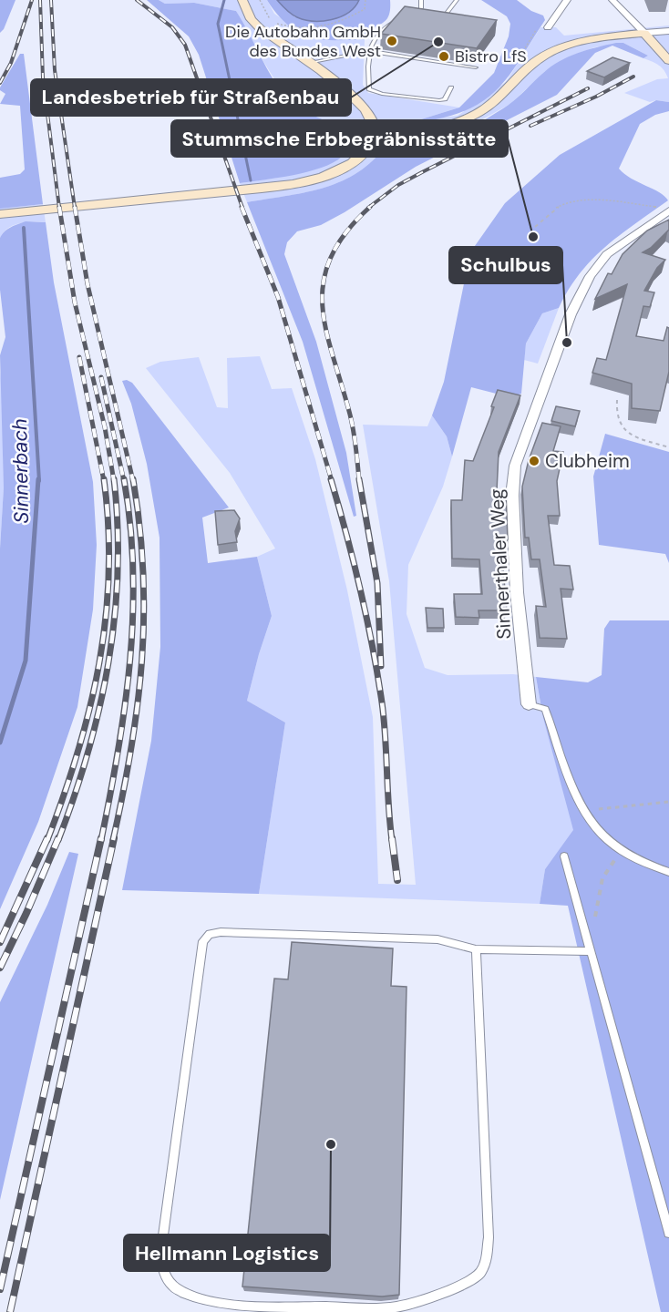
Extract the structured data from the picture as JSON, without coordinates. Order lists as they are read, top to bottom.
{
  "streets": {
    "street": ["Sinnerthaler Weg"]
  },
  "water": ["Sinnerbach"],
  "places": [
    "Die Autobahn GmbH des Bundes West",
    "Landesbetrieb für Straßenbau",
    "Bistro LfS",
    "Stummsche Erbbegräbnisstätte",
    "Schulbus",
    "Clubheim",
    "Hellmann Logistics"
  ]
}
